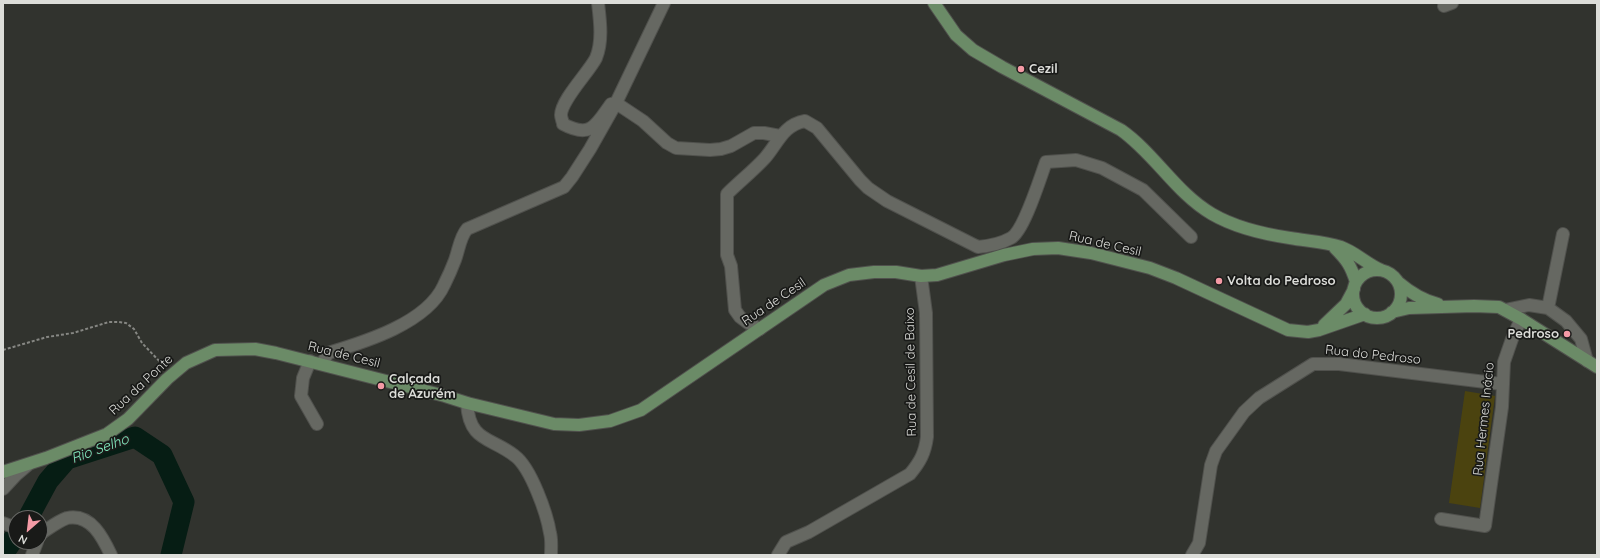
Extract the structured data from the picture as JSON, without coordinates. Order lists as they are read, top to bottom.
{
  "streets": {
    "main road": ["Rua de Cesil", "Rua da Ponte"],
    "street": ["Rua do Pedroso", "Rua de Cesil de Baixo", "Rua Hermes Inácio"]
  },
  "crossings": [
    ["Rua de Cesil", "Rua de Cesil de Baixo"],
    ["Rua de Cesil", "Rua da Ponte"],
    ["Rua do Pedroso", "Rua Hermes Inácio"]
  ],
  "water": ["Rio Selho"],
  "places": [
    "Cezil",
    "Volta do Pedroso",
    "Pedroso",
    "Calçada de Azurém"
  ],
  "north": "bottom left"
}
